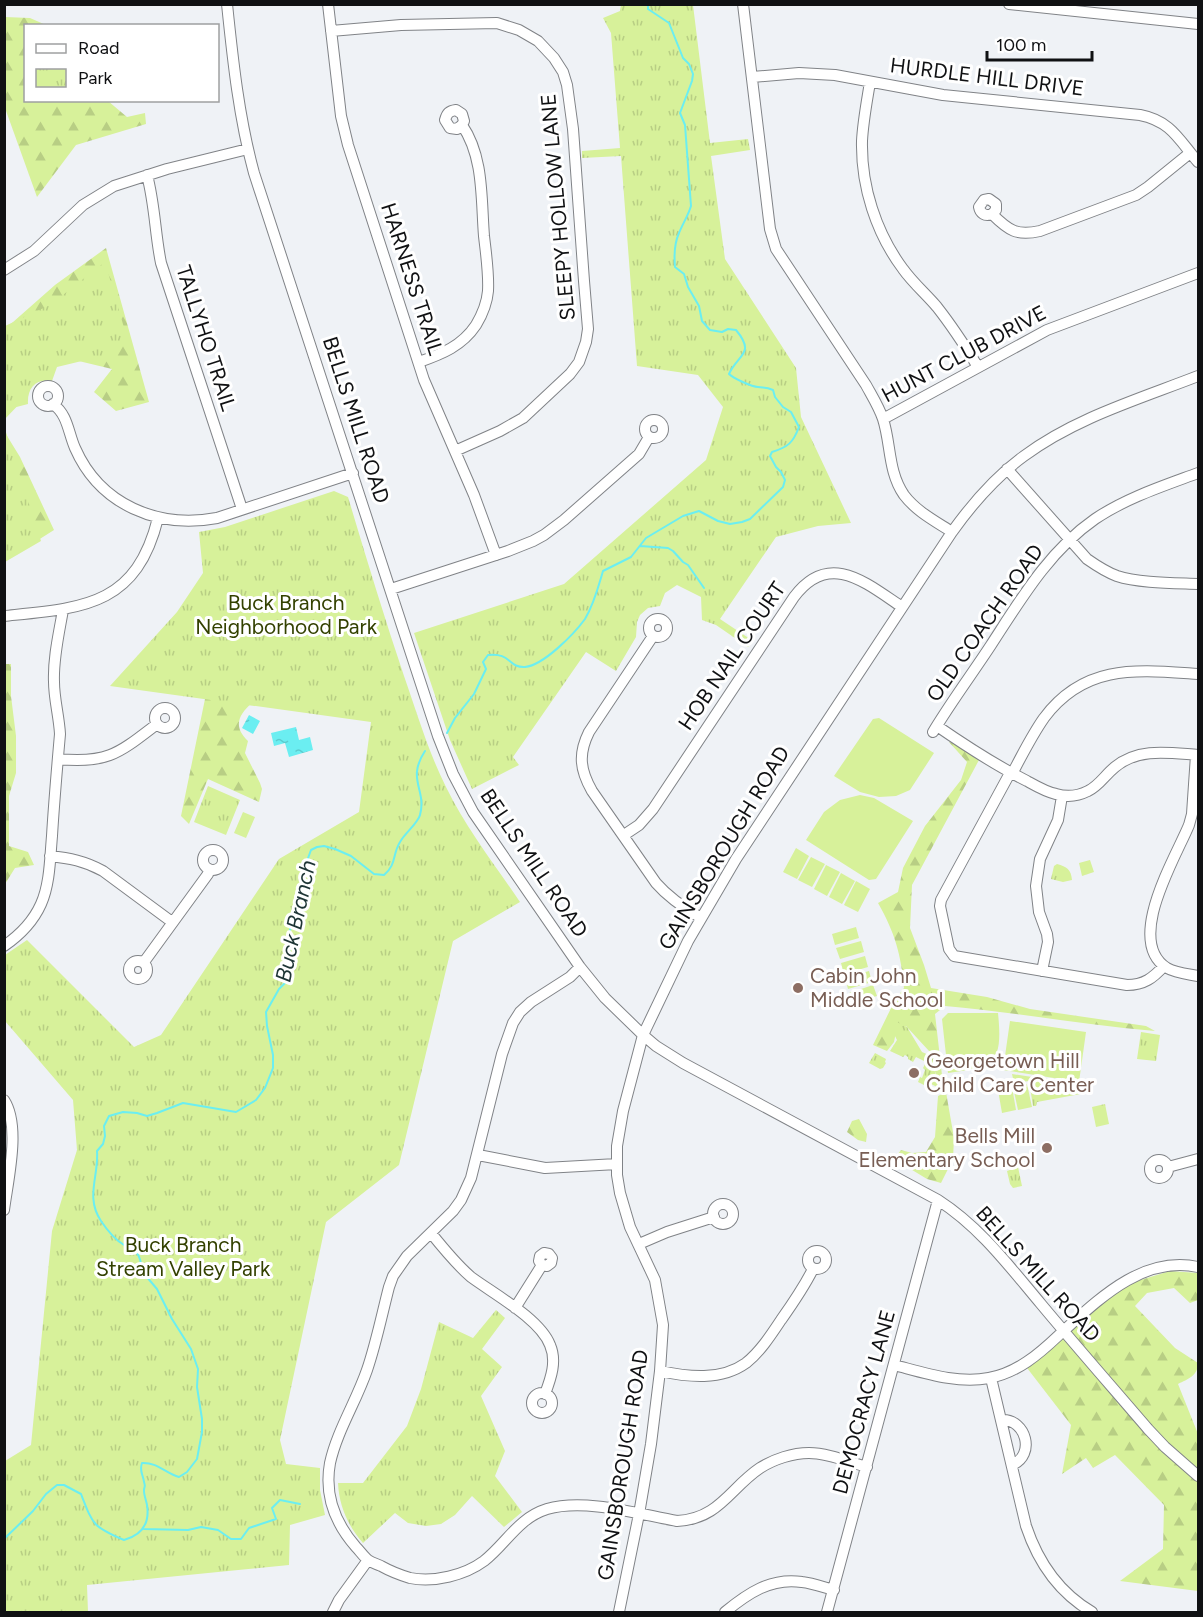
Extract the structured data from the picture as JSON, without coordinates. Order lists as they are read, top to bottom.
{
  "streets": {
    "street": [
      "HURDLE HILL DRIVE",
      "SLEEPY HOLLOW LANE",
      "HARNESS TRAIL",
      "TALLYHO TRAIL",
      "HUNT CLUB DRIVE",
      "BELLS MILL ROAD",
      "OLD COACH ROAD",
      "HOB NAIL COURT",
      "GAINSBOROUGH ROAD",
      "DEMOCRACY LANE"
    ]
  },
  "crossings": [
    ["SLEEPY HOLLOW LANE", "HARNESS TRAIL"],
    ["BELLS MILL ROAD", "GAINSBOROUGH ROAD"],
    ["BELLS MILL ROAD", "DEMOCRACY LANE"],
    ["HOB NAIL COURT", "GAINSBOROUGH ROAD"]
  ],
  "water": ["Buck Branch"],
  "parks": ["Buck Branch Neighborhood Park", "Buck Branch Stream Valley Park"],
  "places": ["Cabin John Middle School", "Georgetown Hill Child Care Center", "Bells Mill Elementary School"],
  "legend": ["Road", "Park"],
  "scale_bar": "100 m"
}
